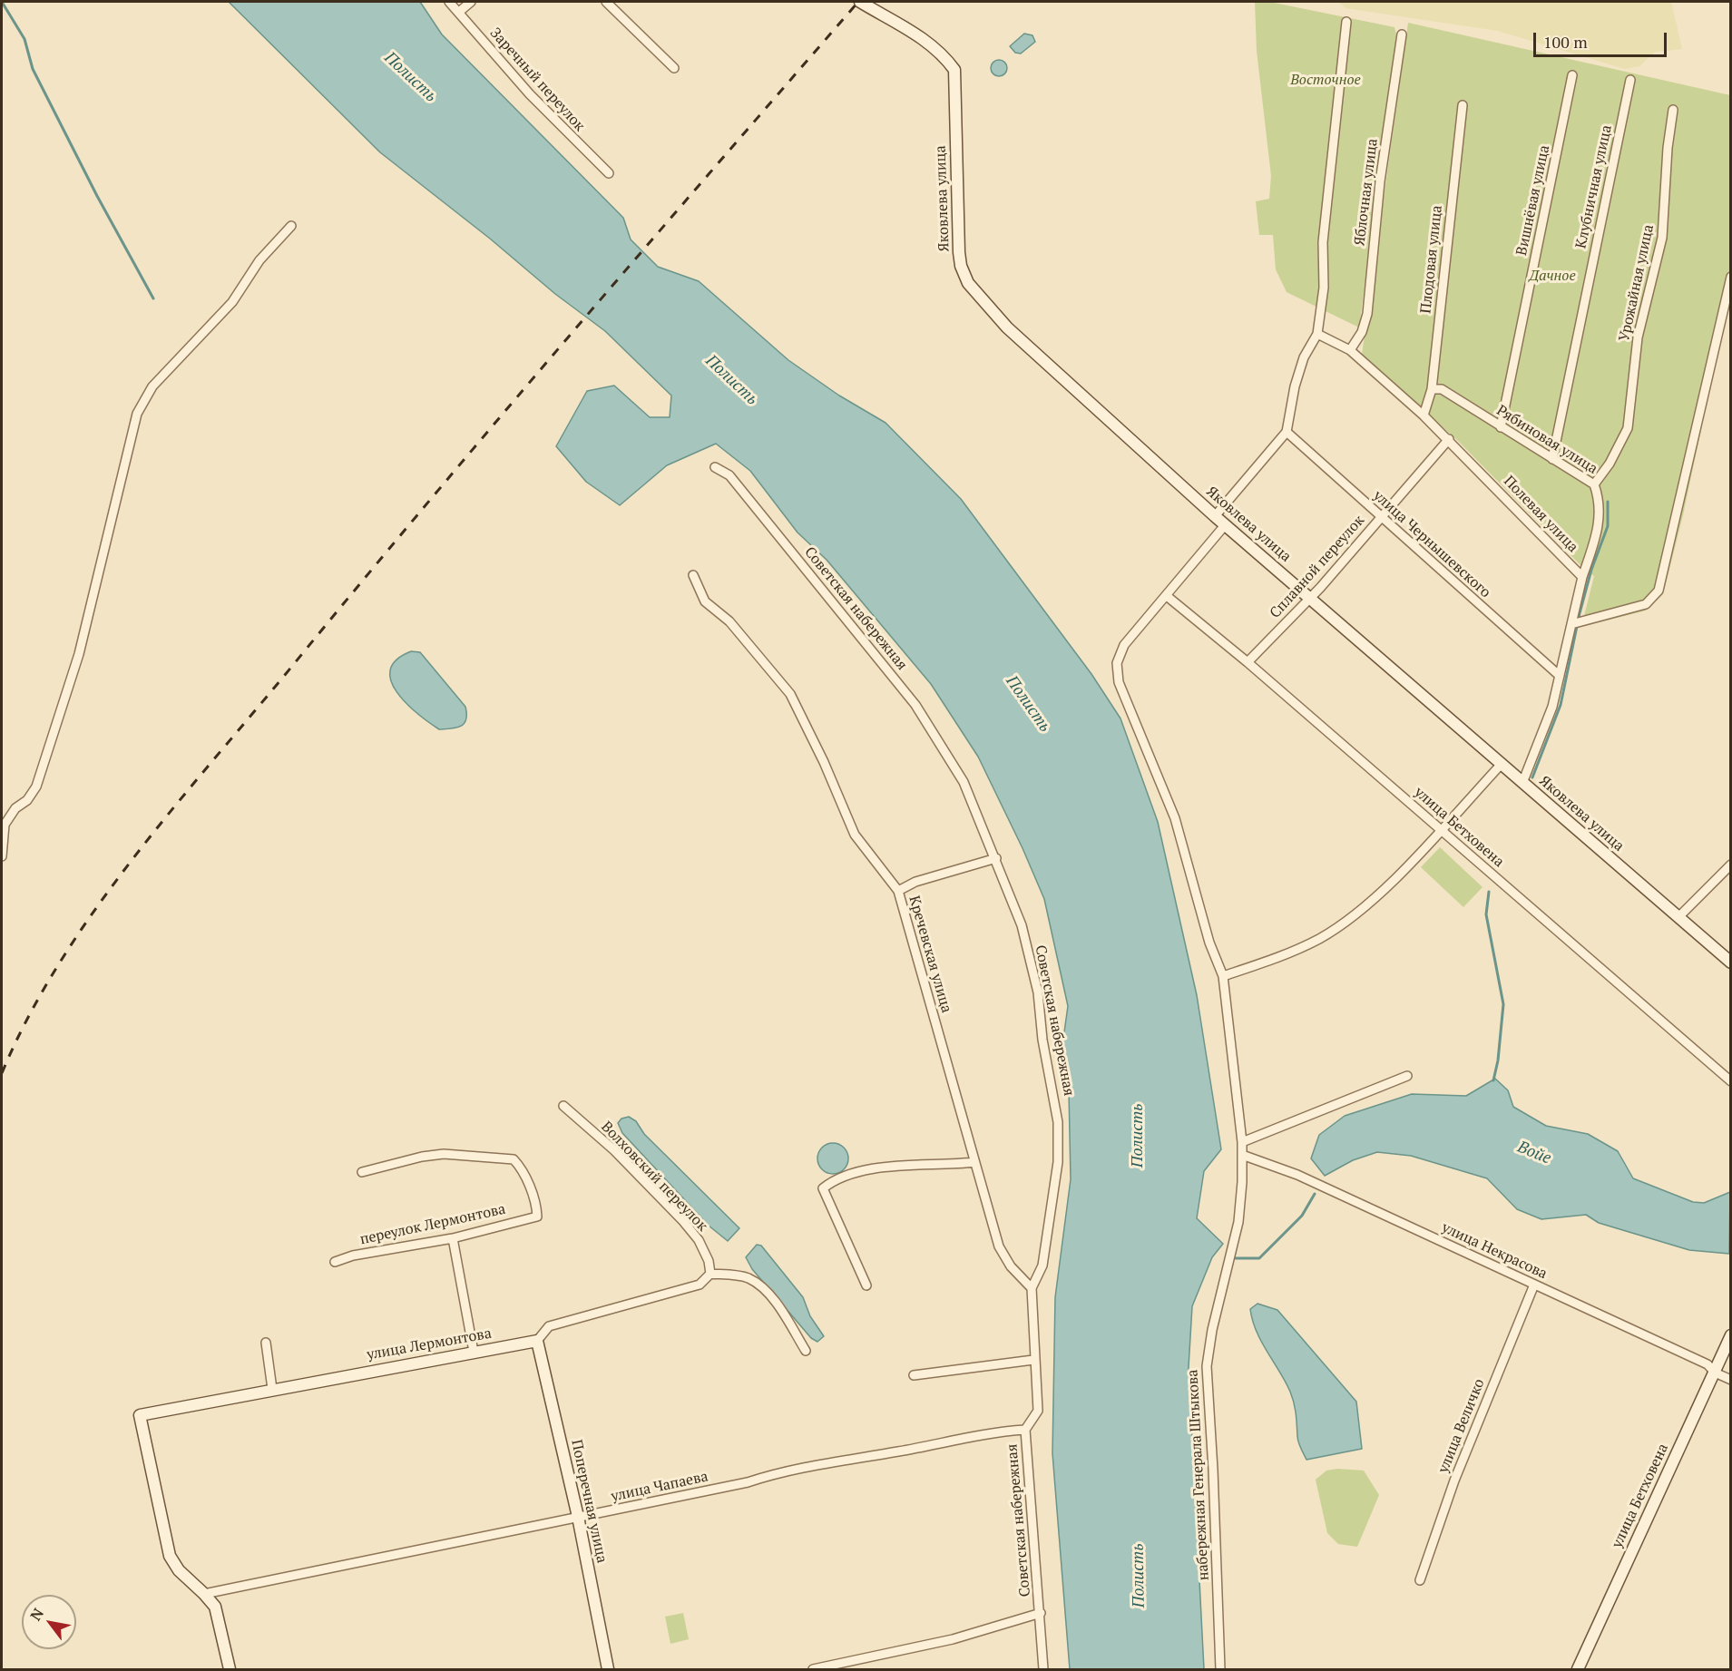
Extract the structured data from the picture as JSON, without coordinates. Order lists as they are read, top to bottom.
{
  "streets": {
    "street": [
      "Заречный переулок",
      "Клубничная улица",
      "Яблочная улица",
      "Яковлева улица",
      "Вишнёвая улица",
      "Плодовая улица",
      "Урожайная улица",
      "Рябиновая улица",
      "Полевая улица",
      "улица Чернышевского",
      "Сплавной переулок",
      "Советская набережная",
      "улица Бетховена",
      "Кречевская улица",
      "Волховский переулок",
      "переулок Лермонтова",
      "улица Некрасова",
      "улица Лермонтова",
      "улица Величко",
      "набережная Генерала Штыкова",
      "улица Чапаева",
      "Поперечная улица"
    ]
  },
  "crossings": [
    ["Клубничная улица", "Рябиновая улица"],
    ["Яблочная улица", "Полевая улица"],
    ["Яковлева улица", "Сплавной переулок"],
    ["Яковлева улица", "набережная Генерала Штыкова"],
    ["Вишнёвая улица", "Рябиновая улица"],
    ["Плодовая улица", "Рябиновая улица"],
    ["Плодовая улица", "Полевая улица"],
    ["Урожайная улица", "Рябиновая улица"],
    ["Рябиновая улица", "Полевая улица"],
    ["Полевая улица", "Сплавной переулок"],
    ["улица Чернышевского", "Сплавной переулок"],
    ["Сплавной переулок", "улица Бетховена"],
    ["Советская набережная", "Кречевская улица"],
    ["Советская набережная", "улица Чапаева"],
    ["улица Бетховена", "улица Некрасова"],
    ["улица Бетховена", "набережная Генерала Штыкова"],
    ["улица Некрасова", "улица Величко"],
    ["улица Некрасова", "набережная Генерала Штыкова"],
    ["улица Лермонтова", "улица Чапаева"],
    ["улица Лермонтова", "Поперечная улица"],
    ["улица Чапаева", "Поперечная улица"]
  ],
  "water": ["Полисть", "Войе"],
  "parks": ["Восточное", "Дачное"],
  "scale_bar": "100 m",
  "north": "top left"
}
